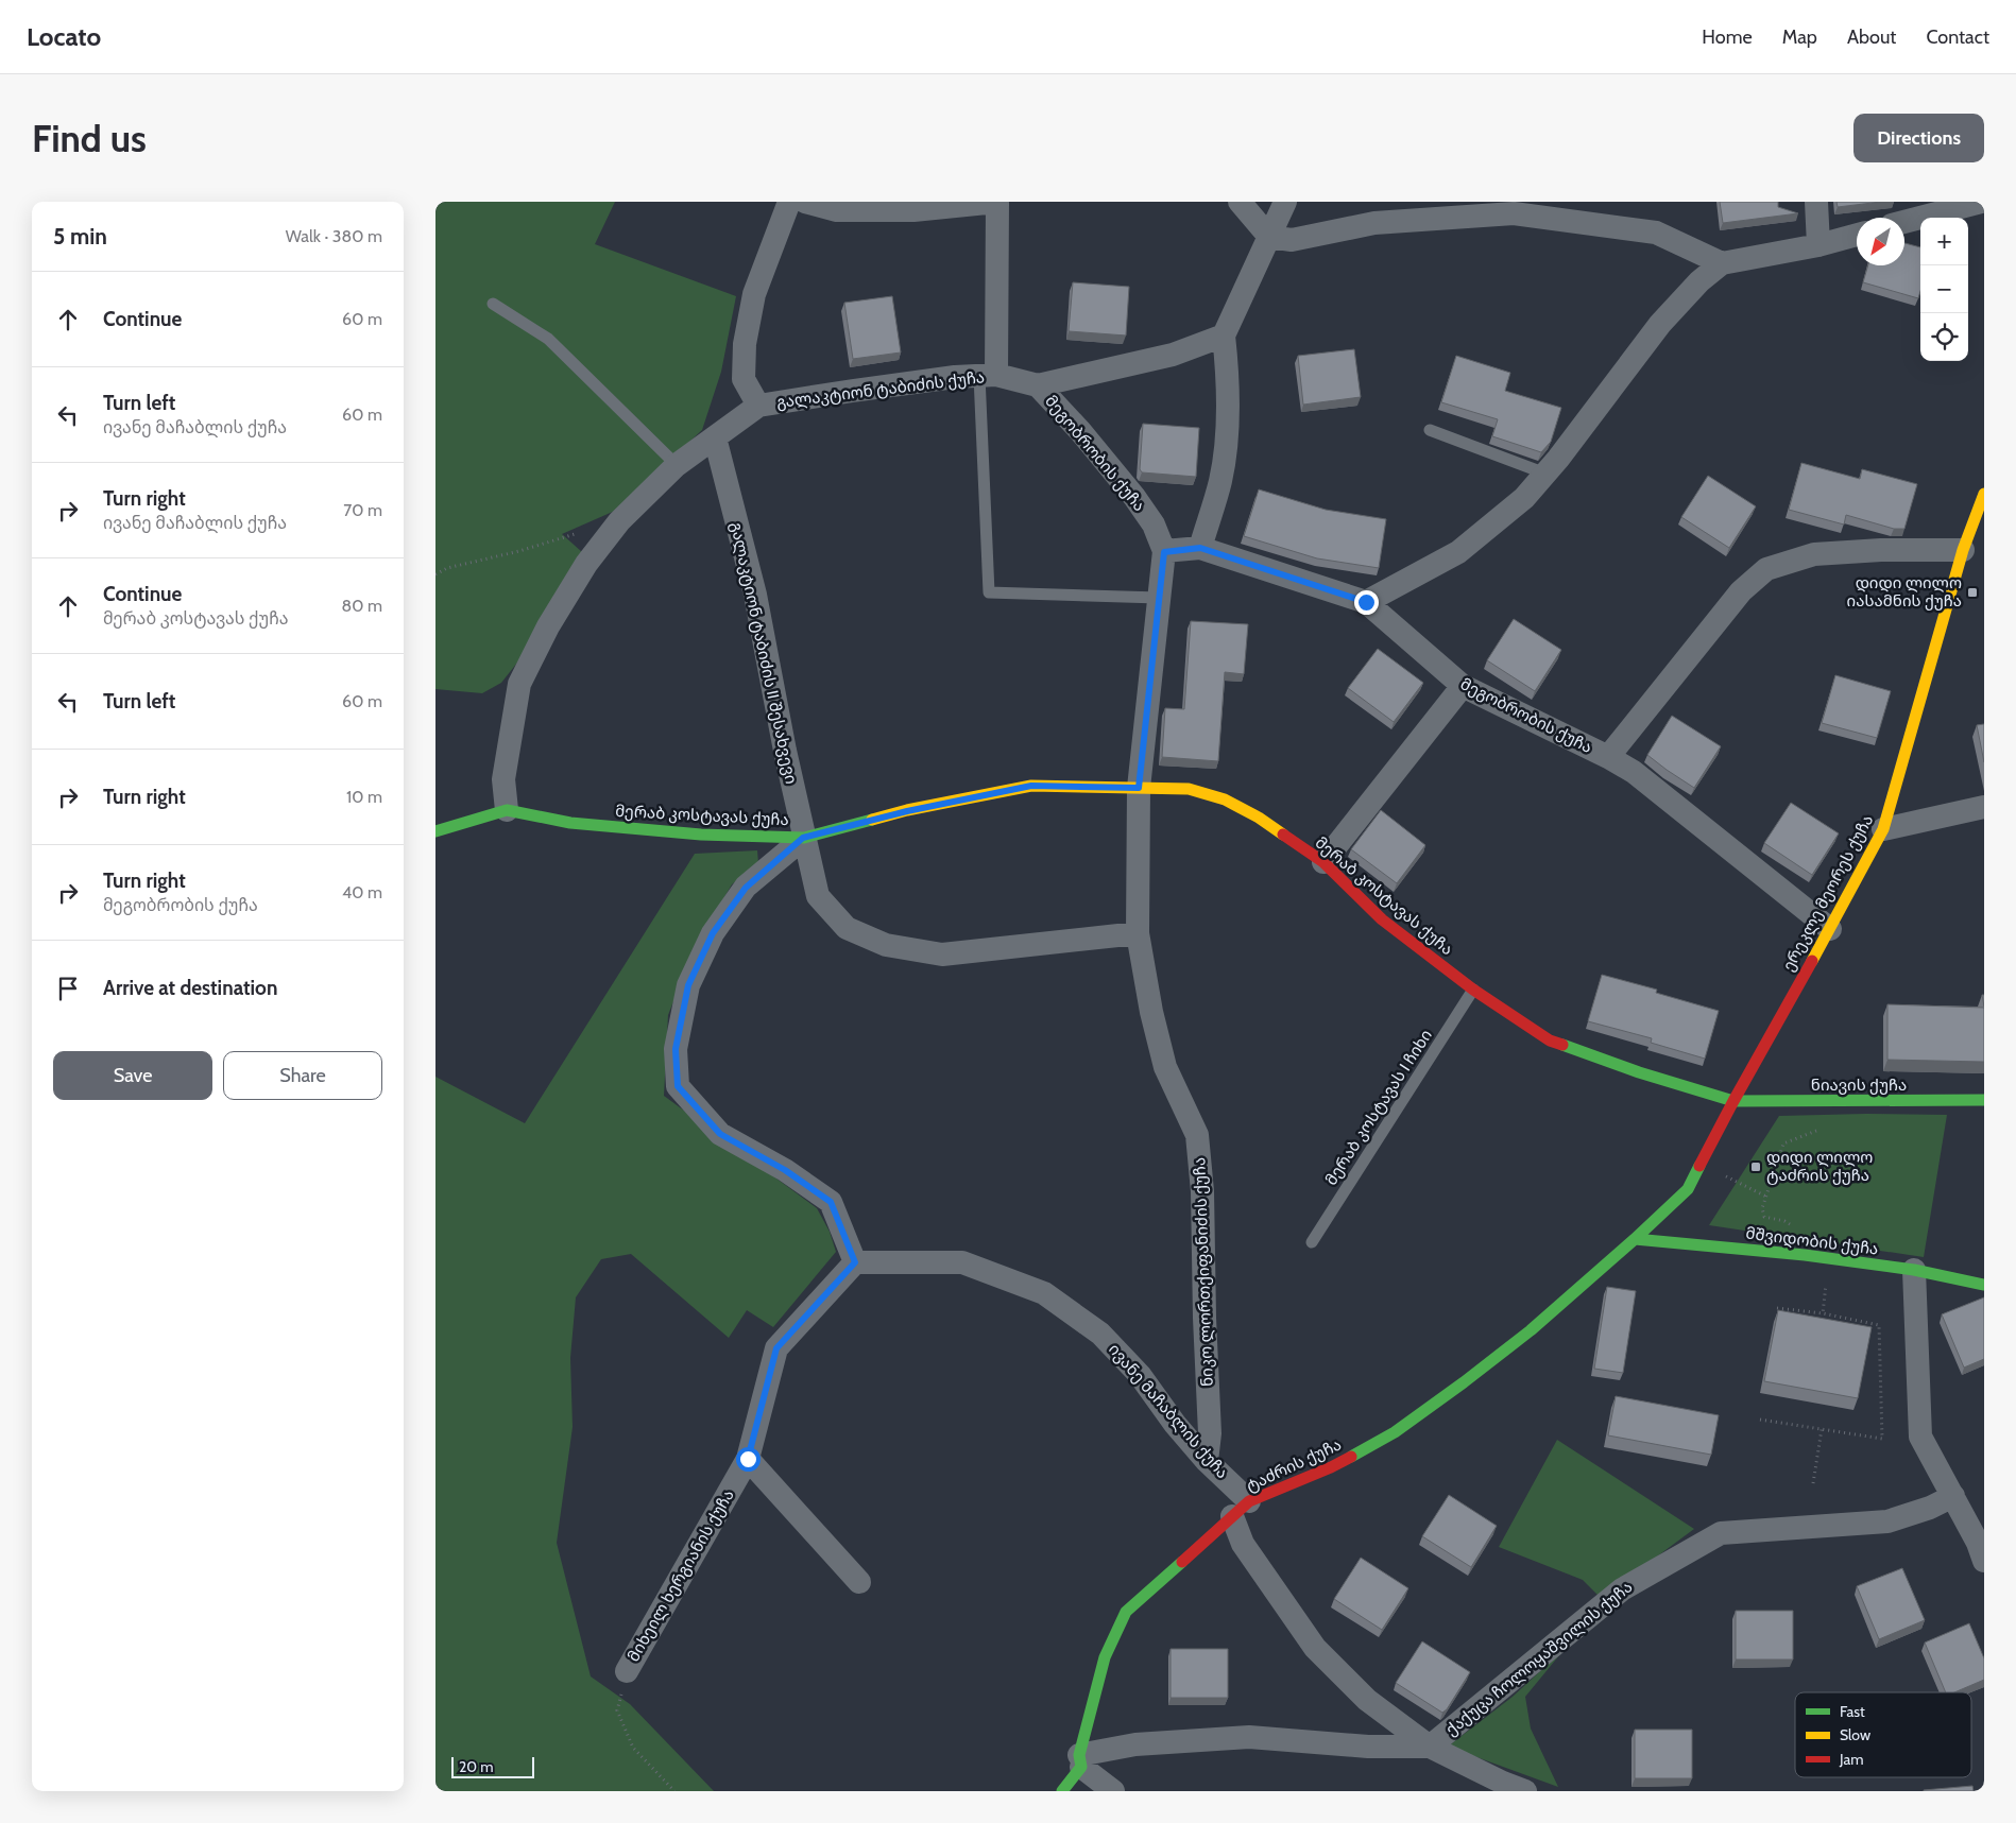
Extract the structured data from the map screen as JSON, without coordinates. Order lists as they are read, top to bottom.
{
  "streets": {
    "street": [
      "გალაკტიონ ტაბიძის ქუჩა",
      "მეგობრობის ქუჩა",
      "გალაკტიონ ტაბიძის II შესახვევი",
      "მერაბ კოსტავას ქუჩა",
      "ერეკლე მეორეს ქუჩა",
      "ნიავის ქუჩა",
      "მშვიდობის ქუჩა",
      "ნიკო ლორთქიფანიძის ქუჩა",
      "ივანე მაჩაბლის ქუჩა",
      "ტაძრის ქუჩა",
      "მიხეილ ხერგიანის ქუჩა",
      "ქაქუცა ჩოლოყაშვილის ქუჩა"
    ],
    "lane": ["მერაბ კოსტავას I ჩიხი"]
  },
  "crossings": [
    ["გალაკტიონ ტაბიძის ქუჩა", "მეგობრობის ქუჩა"],
    ["გალაკტიონ ტაბიძის ქუჩა", "გალაკტიონ ტაბიძის II შესახვევი"],
    ["გალაკტიონ ტაბიძის ქუჩა", "მერაბ კოსტავას ქუჩა"],
    ["მეგობრობის ქუჩა", "ერეკლე მეორეს ქუჩა"],
    ["მეგობრობის ქუჩა", "ნიკო ლორთქიფანიძის ქუჩა"],
    ["გალაკტიონ ტაბიძის II შესახვევი", "მერაბ კოსტავას ქუჩა"],
    ["გალაკტიონ ტაბიძის II შესახვევი", "ნიკო ლორთქიფანიძის ქუჩა"],
    ["მერაბ კოსტავას ქუჩა", "ერეკლე მეორეს ქუჩა"],
    ["მერაბ კოსტავას ქუჩა", "ნიავის ქუჩა"],
    ["მერაბ კოსტავას ქუჩა", "მერაბ კოსტავას I ჩიხი"],
    ["მერაბ კოსტავას ქუჩა", "ნიკო ლორთქიფანიძის ქუჩა"],
    ["ერეკლე მეორეს ქუჩა", "ნიავის ქუჩა"],
    ["ერეკლე მეორეს ქუჩა", "მშვიდობის ქუჩა"],
    ["ერეკლე მეორეს ქუჩა", "ტაძრის ქუჩა"],
    ["მშვიდობის ქუჩა", "ტაძრის ქუჩა"],
    ["ნიკო ლორთქიფანიძის ქუჩა", "ივანე მაჩაბლის ქუჩა"],
    ["ივანე მაჩაბლის ქუჩა", "ტაძრის ქუჩა"],
    ["ივანე მაჩაბლის ქუჩა", "მიხეილ ხერგიანის ქუჩა"]
  ],
  "places": {
    "transit": ["დიდი ლილო იასამნის ქუჩა", "დიდი ლილო ტაძრის ქუჩა"]
  },
  "legend": ["Fast", "Slow", "Jam"],
  "scale_bar": "20 m",
  "north": "bottom left",
  "page": {
    "header": "Locato",
    "nav": [
      "Home",
      "Map",
      "About",
      "Contact"
    ],
    "buttons": [
      "Directions",
      ["Save", "Share"]
    ],
    "title": "Find us",
    "heading": ["5 min", "Walk · 380 m"],
    "map_buttons": ["+", "−"],
    "list": [
      ["Continue", "60 m"],
      ["Turn left", "ივანე მაჩაბლის ქუჩა", "60 m"],
      ["Turn right", "ივანე მაჩაბლის ქუჩა", "70 m"],
      ["Continue", "მერაბ კოსტავას ქუჩა", "80 m"],
      ["Turn left", "60 m"],
      ["Turn right", "10 m"],
      ["Turn right", "მეგობრობის ქუჩა", "40 m"],
      "Arrive at destination"
    ],
    "scale": "20 m"
  }
}
